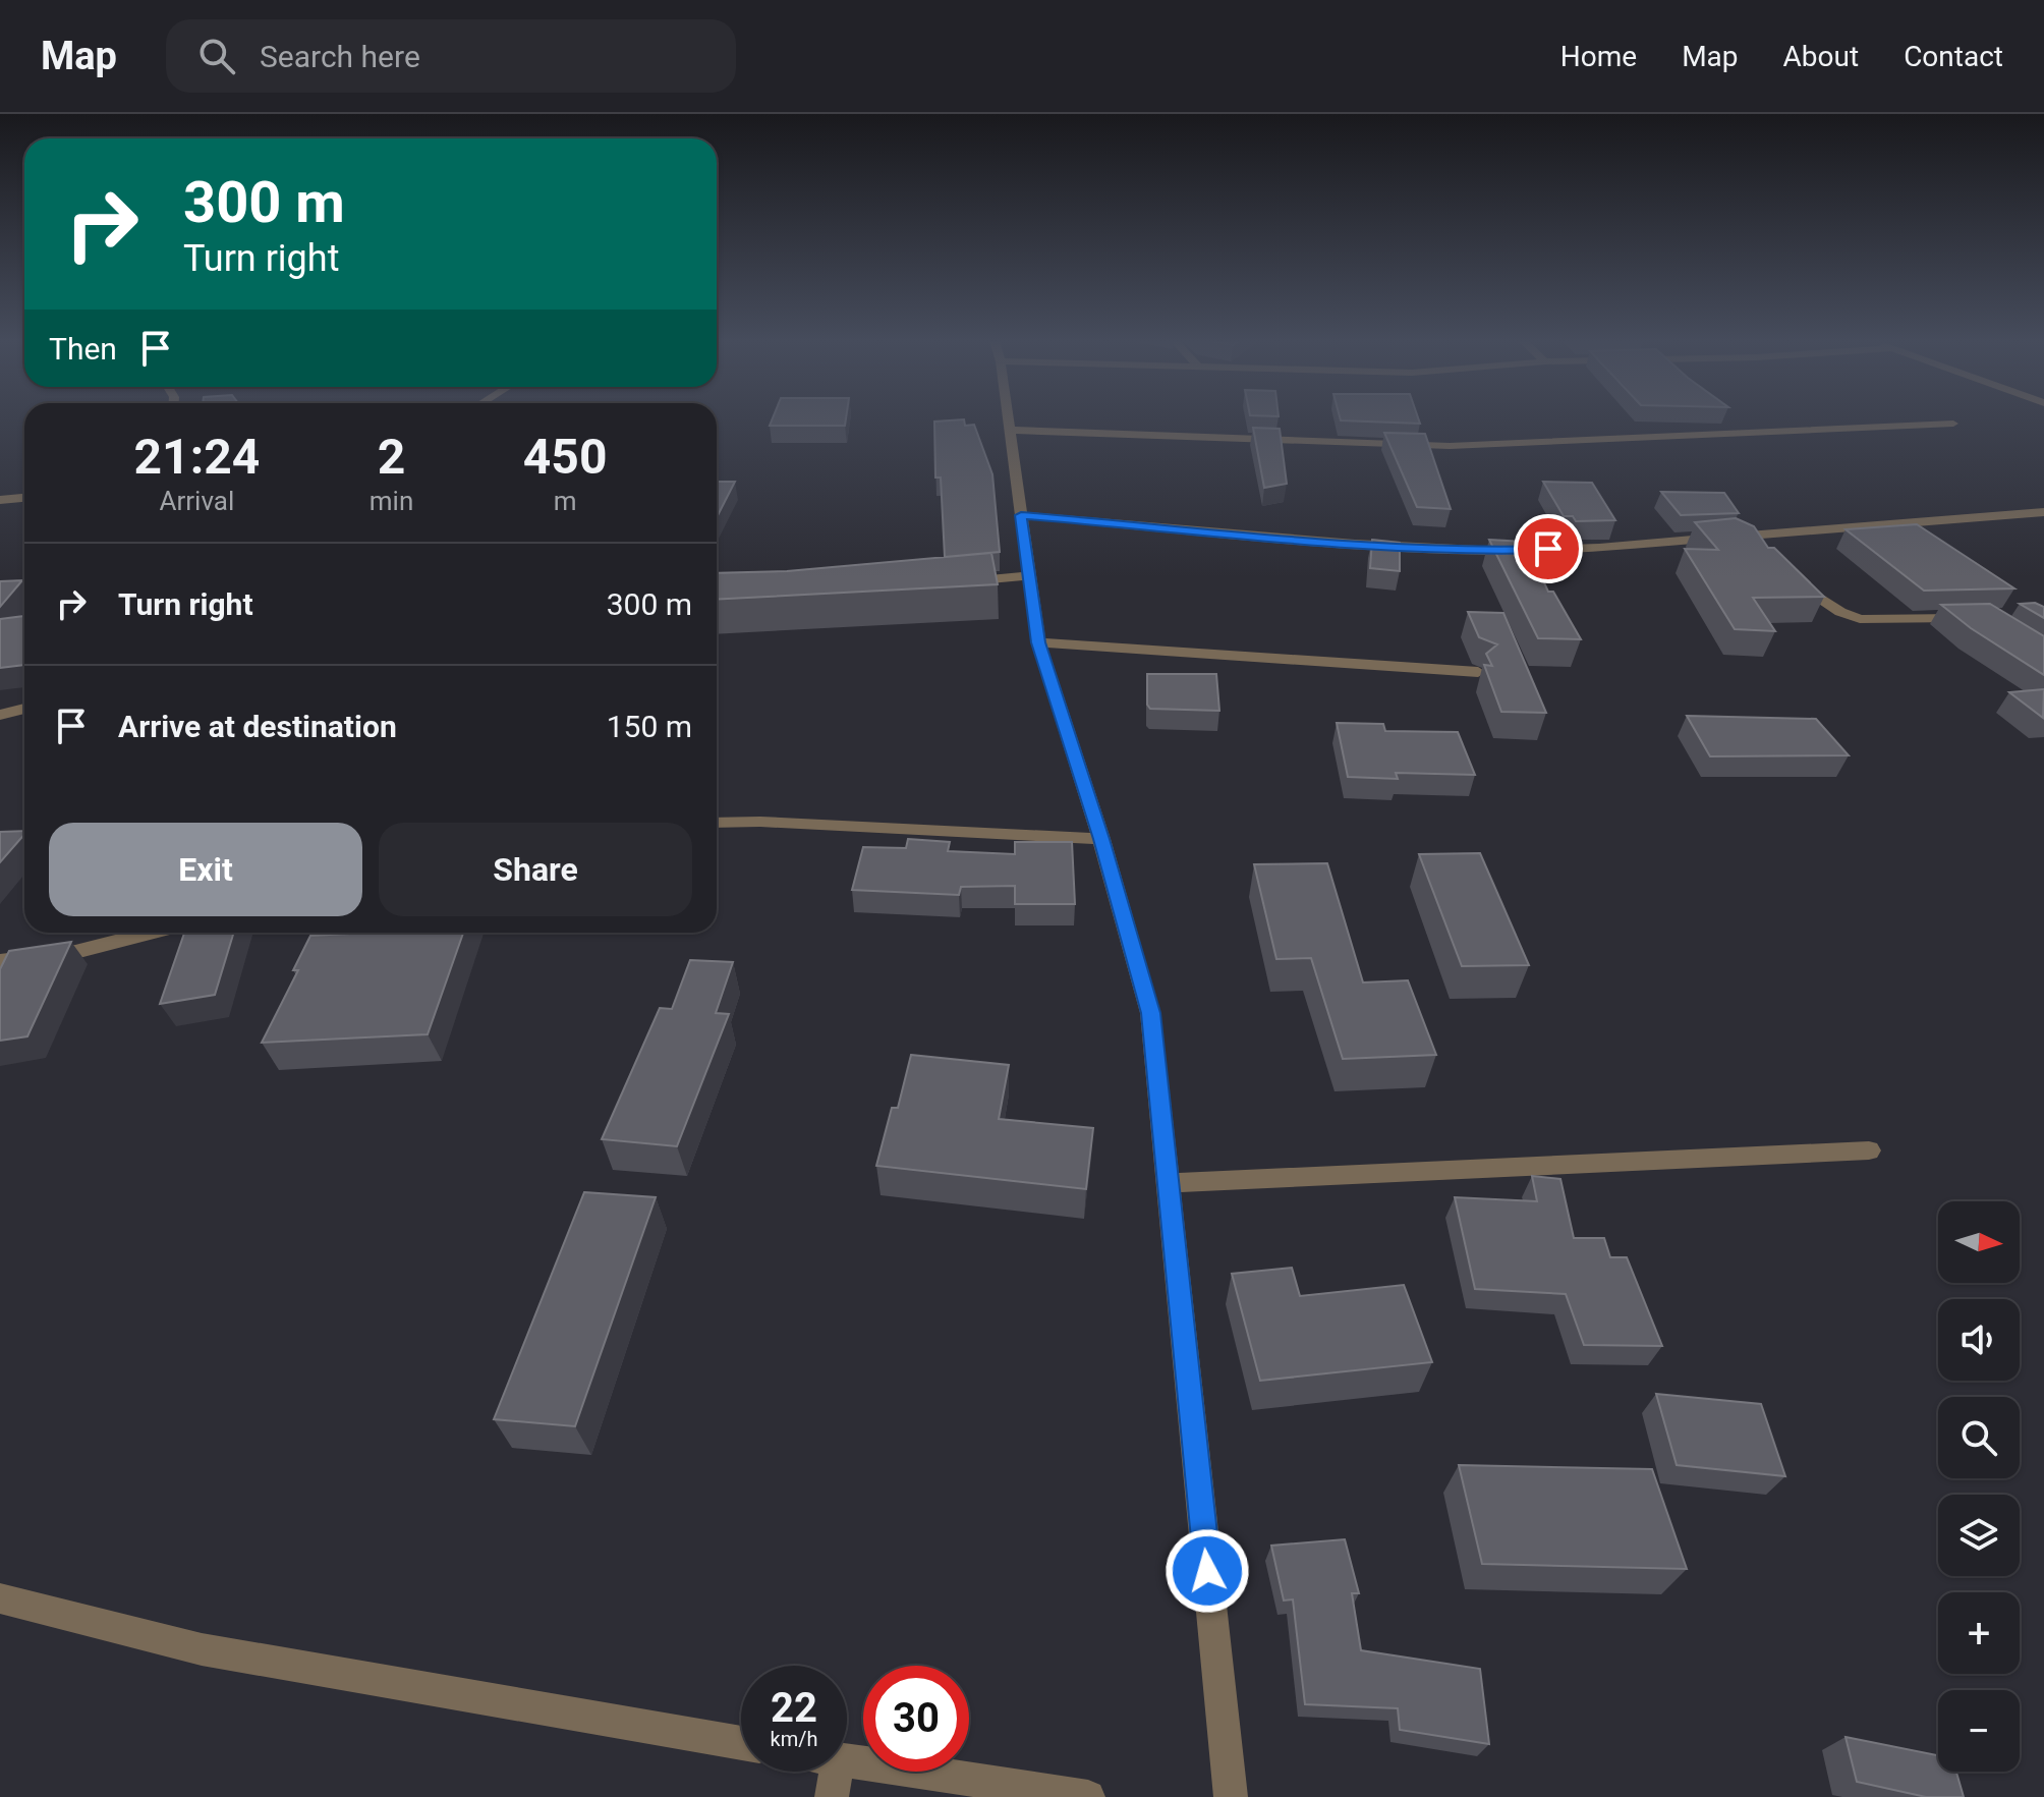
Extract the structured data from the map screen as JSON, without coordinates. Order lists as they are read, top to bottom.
{
  "north": "right",
  "page": {
    "header": "Map",
    "search": "Search here",
    "nav": [
      "Home",
      "Map",
      "About",
      "Contact"
    ],
    "turn": ["300 m", "Turn right"],
    "then": "Then",
    "eta": [
      "21:24",
      "Arrival",
      "2",
      "min",
      "450",
      "m"
    ],
    "list": [
      {
        "name": "Turn right",
        "value": "300 m"
      },
      {
        "name": "Arrive at destination",
        "value": "150 m"
      }
    ],
    "buttons": ["Exit", "Share"],
    "map_buttons": ["+", "−"],
    "speed": "22 km/h",
    "limit": "30"
  }
}
